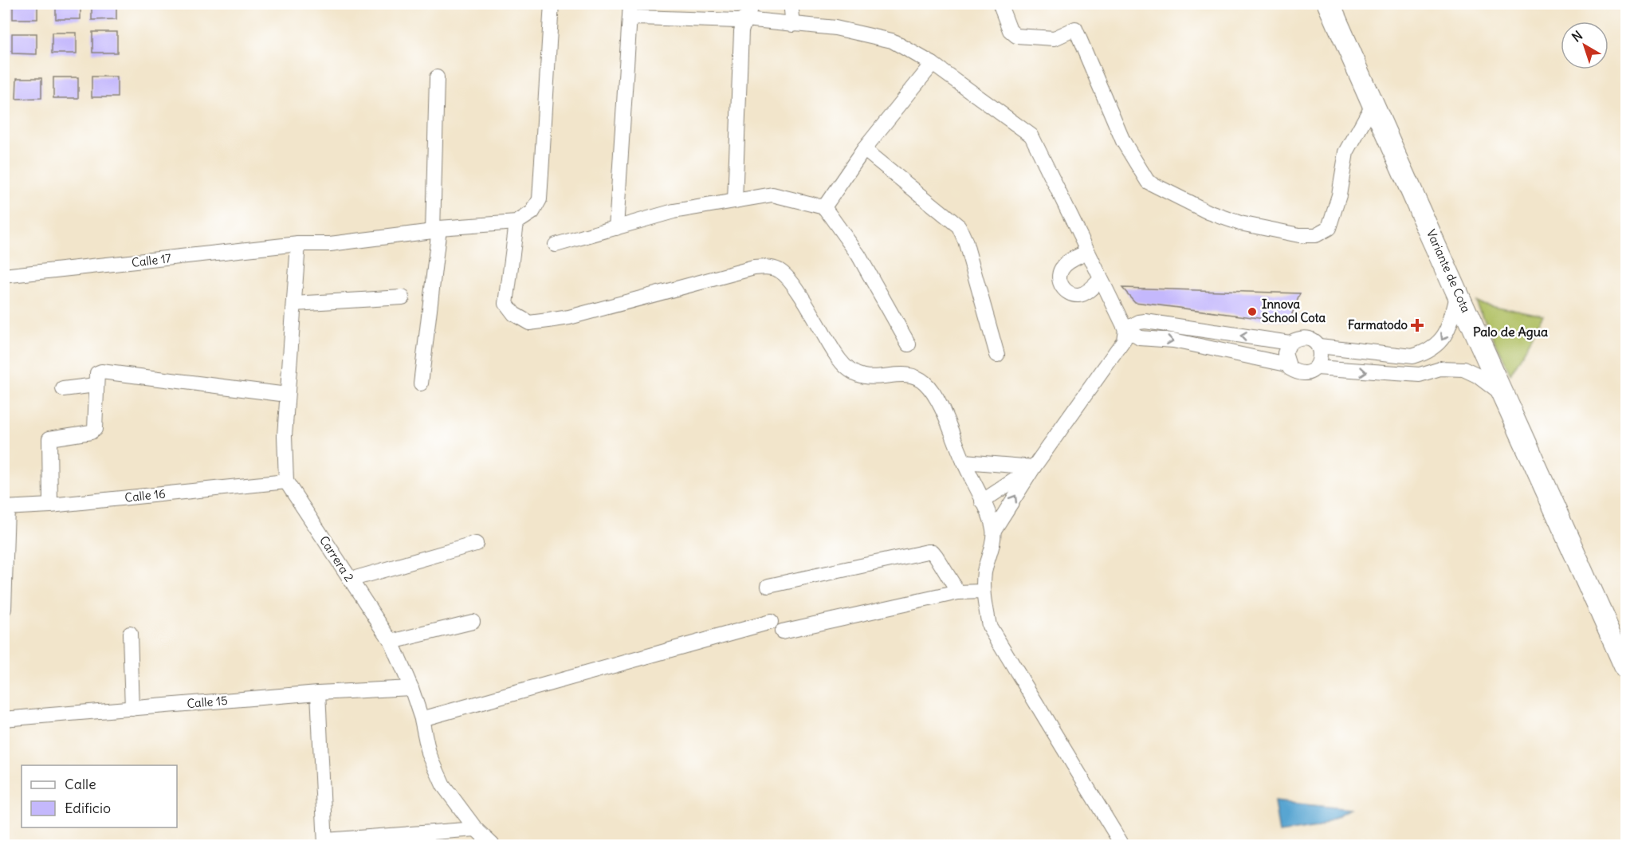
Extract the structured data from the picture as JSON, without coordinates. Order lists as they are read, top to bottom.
{
  "streets": {
    "main road": ["Variante de Cota"],
    "street": [
      "Calle 17",
      "Calle 16",
      "Carrera 2",
      "Calle 15"
    ]
  },
  "crossings": [
    ["Calle 16", "Carrera 2"],
    ["Carrera 2", "Calle 15"]
  ],
  "districts": ["Palo de Agua"],
  "places": {
    "other": ["Innova School Cota"],
    "health": ["Farmatodo"]
  },
  "legend": ["Calle", "Edificio"],
  "north": "top left"
}
